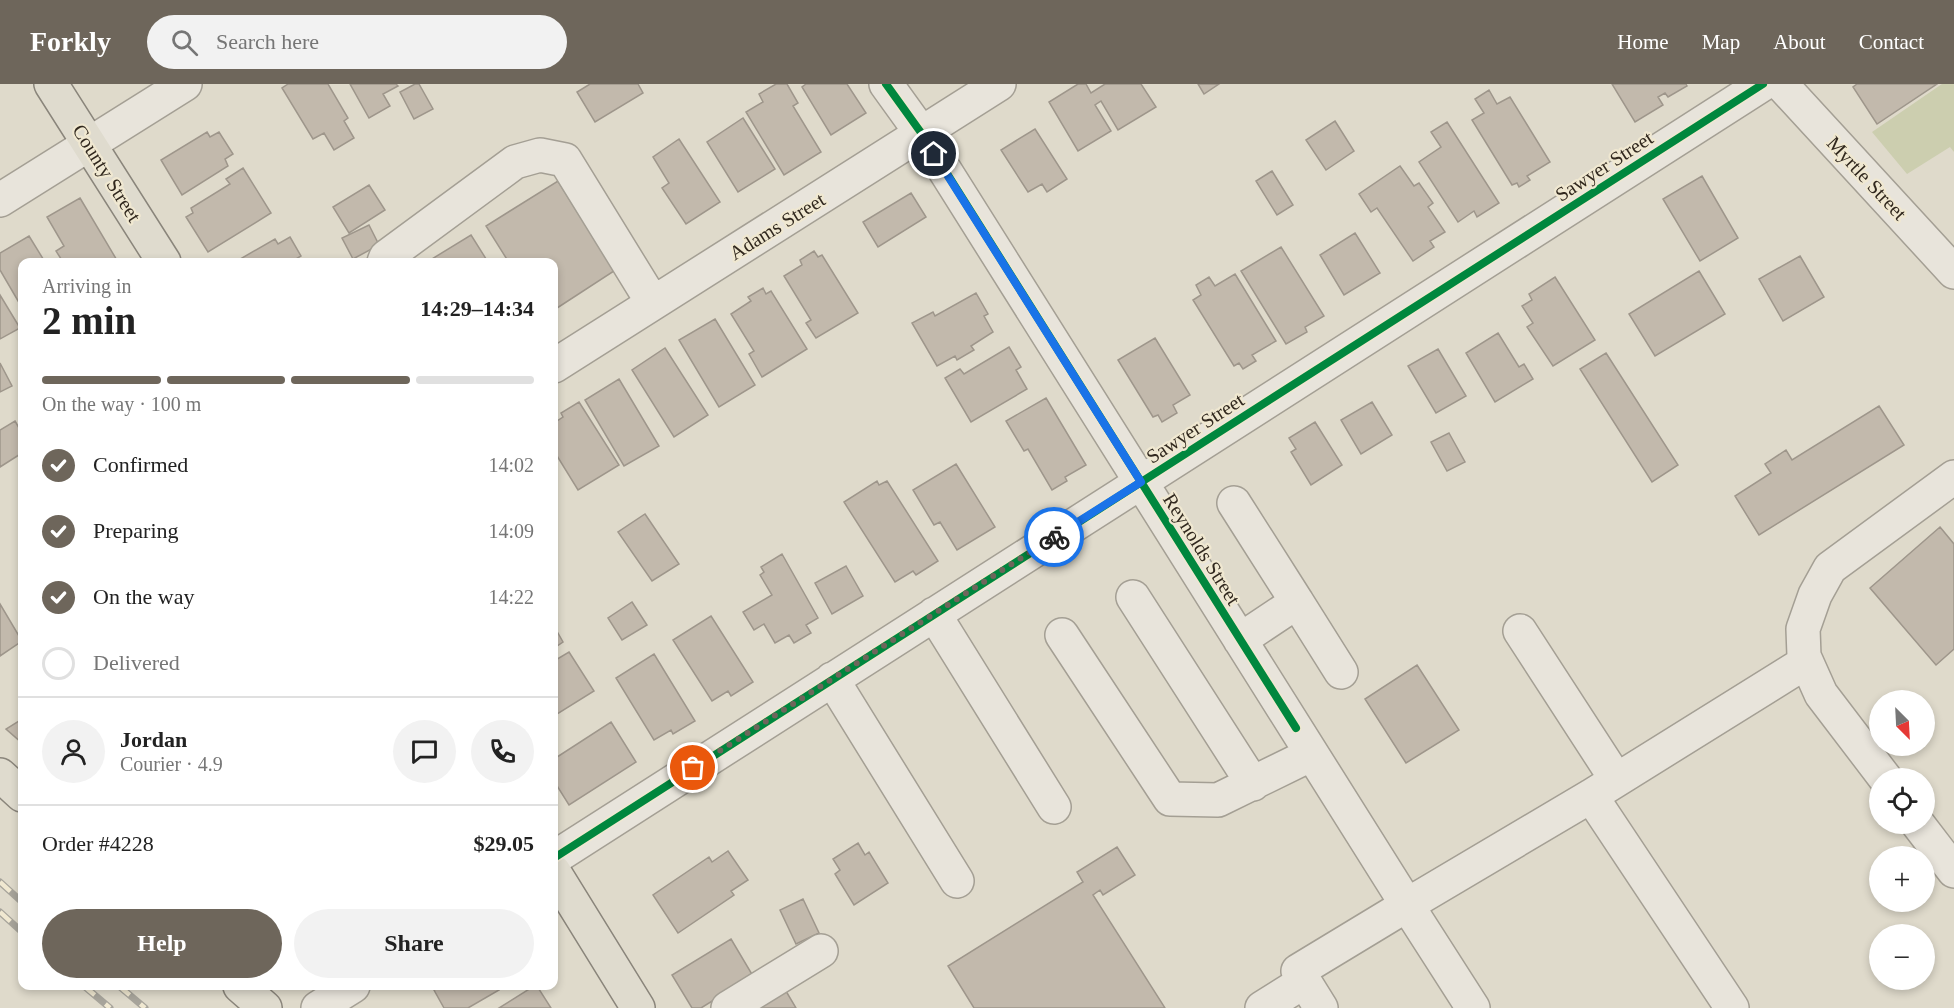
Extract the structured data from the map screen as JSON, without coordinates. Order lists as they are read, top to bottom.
{
  "streets": {
    "main road": ["County Street"],
    "street": [
      "Sawyer Street",
      "Myrtle Street",
      "Adams Street",
      "Reynolds Street"
    ]
  },
  "crossings": [
    ["Sawyer Street", "Reynolds Street"],
    ["Adams Street", "Reynolds Street"]
  ],
  "north": "bottom right",
  "page": {
    "header": "Forkly",
    "search": "Search here",
    "nav": [
      "Home",
      "Map",
      "About",
      "Contact"
    ],
    "heading": ["2 min", "Arriving in", "14:29–14:34"],
    "panel": [
      "Jordan",
      "Courier · 4.9",
      "Order #4228",
      "$29.05"
    ],
    "bar": "On the way · 100 m",
    "list": [
      ["Confirmed", "14:02"],
      ["Preparing", "14:09"],
      ["On the way", "14:22"],
      "Delivered"
    ],
    "map_buttons": ["+", "−"],
    "buttons": ["Help", "Share"]
  }
}
